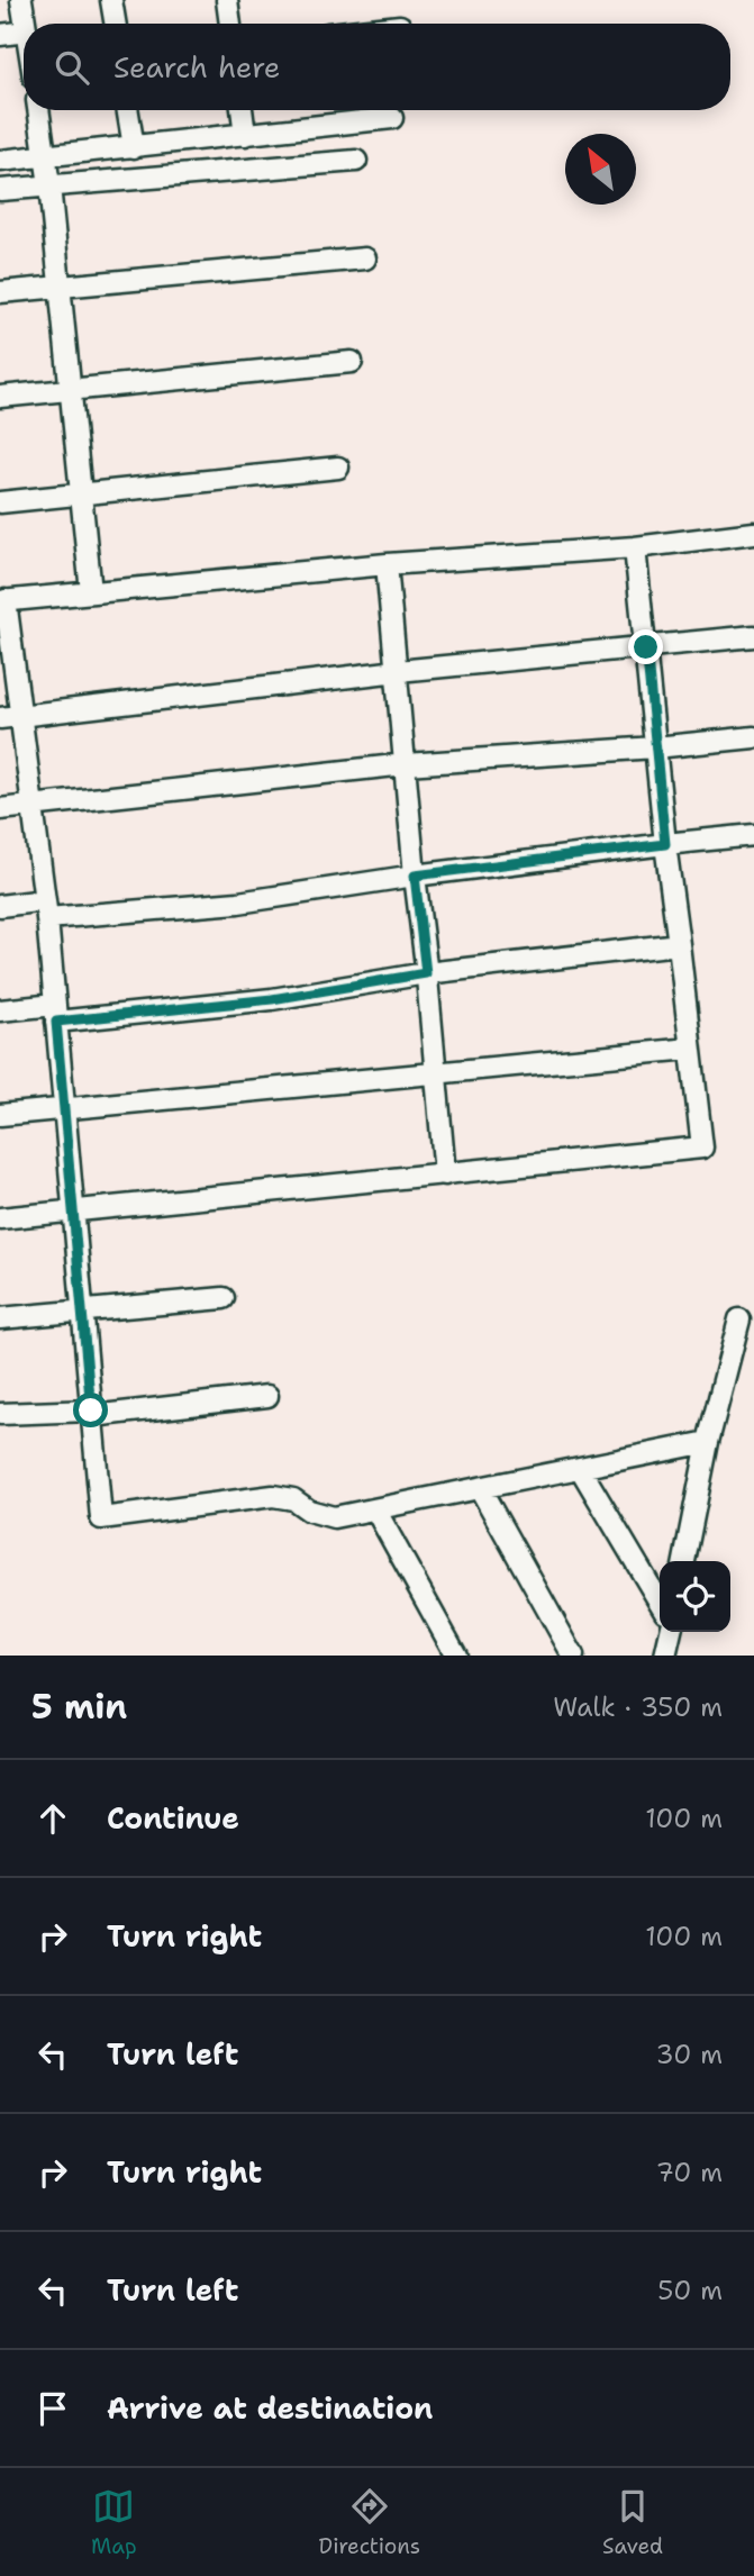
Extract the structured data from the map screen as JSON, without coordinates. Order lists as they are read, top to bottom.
{
  "north": "top left",
  "page": {
    "search": "Search here",
    "heading": ["5 min", "Walk · 350 m"],
    "list": [
      ["Continue", "100 m"],
      ["Turn right", "100 m"],
      ["Turn left", "30 m"],
      ["Turn right", "70 m"],
      ["Turn left", "50 m"],
      "Arrive at destination"
    ],
    "nav": ["Map", "Directions", "Saved"]
  }
}
